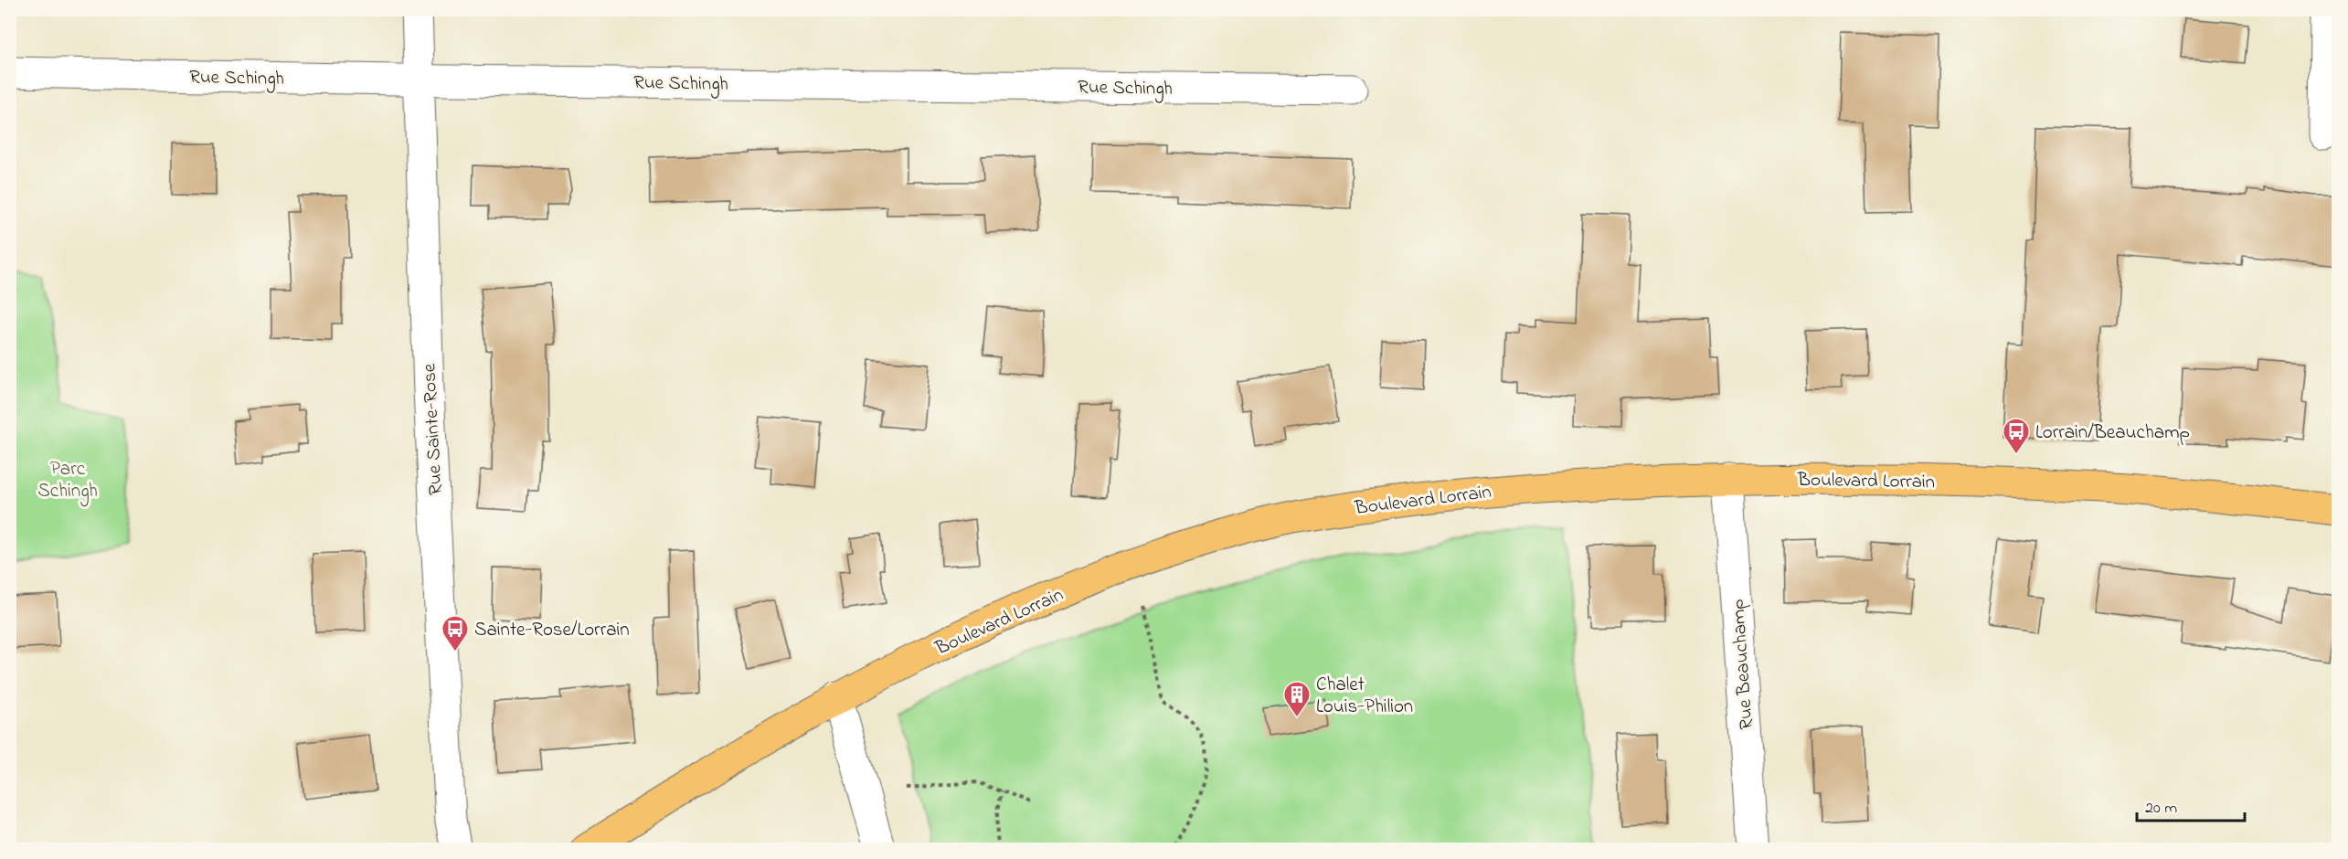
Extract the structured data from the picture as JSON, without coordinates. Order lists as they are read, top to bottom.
{
  "streets": {
    "main road": ["Boulevard Lorrain"],
    "street": ["Rue Schingh", "Rue Sainte-Rose", "Rue Beauchamp"]
  },
  "crossings": [
    ["Rue Schingh", "Rue Sainte-Rose"],
    ["Boulevard Lorrain", "Rue Beauchamp"]
  ],
  "parks": ["Parc Schingh"],
  "places": {
    "bus stop": ["Lorrain/Beauchamp", "Sainte-Rose/Lorrain"],
    "building": ["Chalet Louis-Philion"]
  },
  "scale_bar": "20 m"
}
